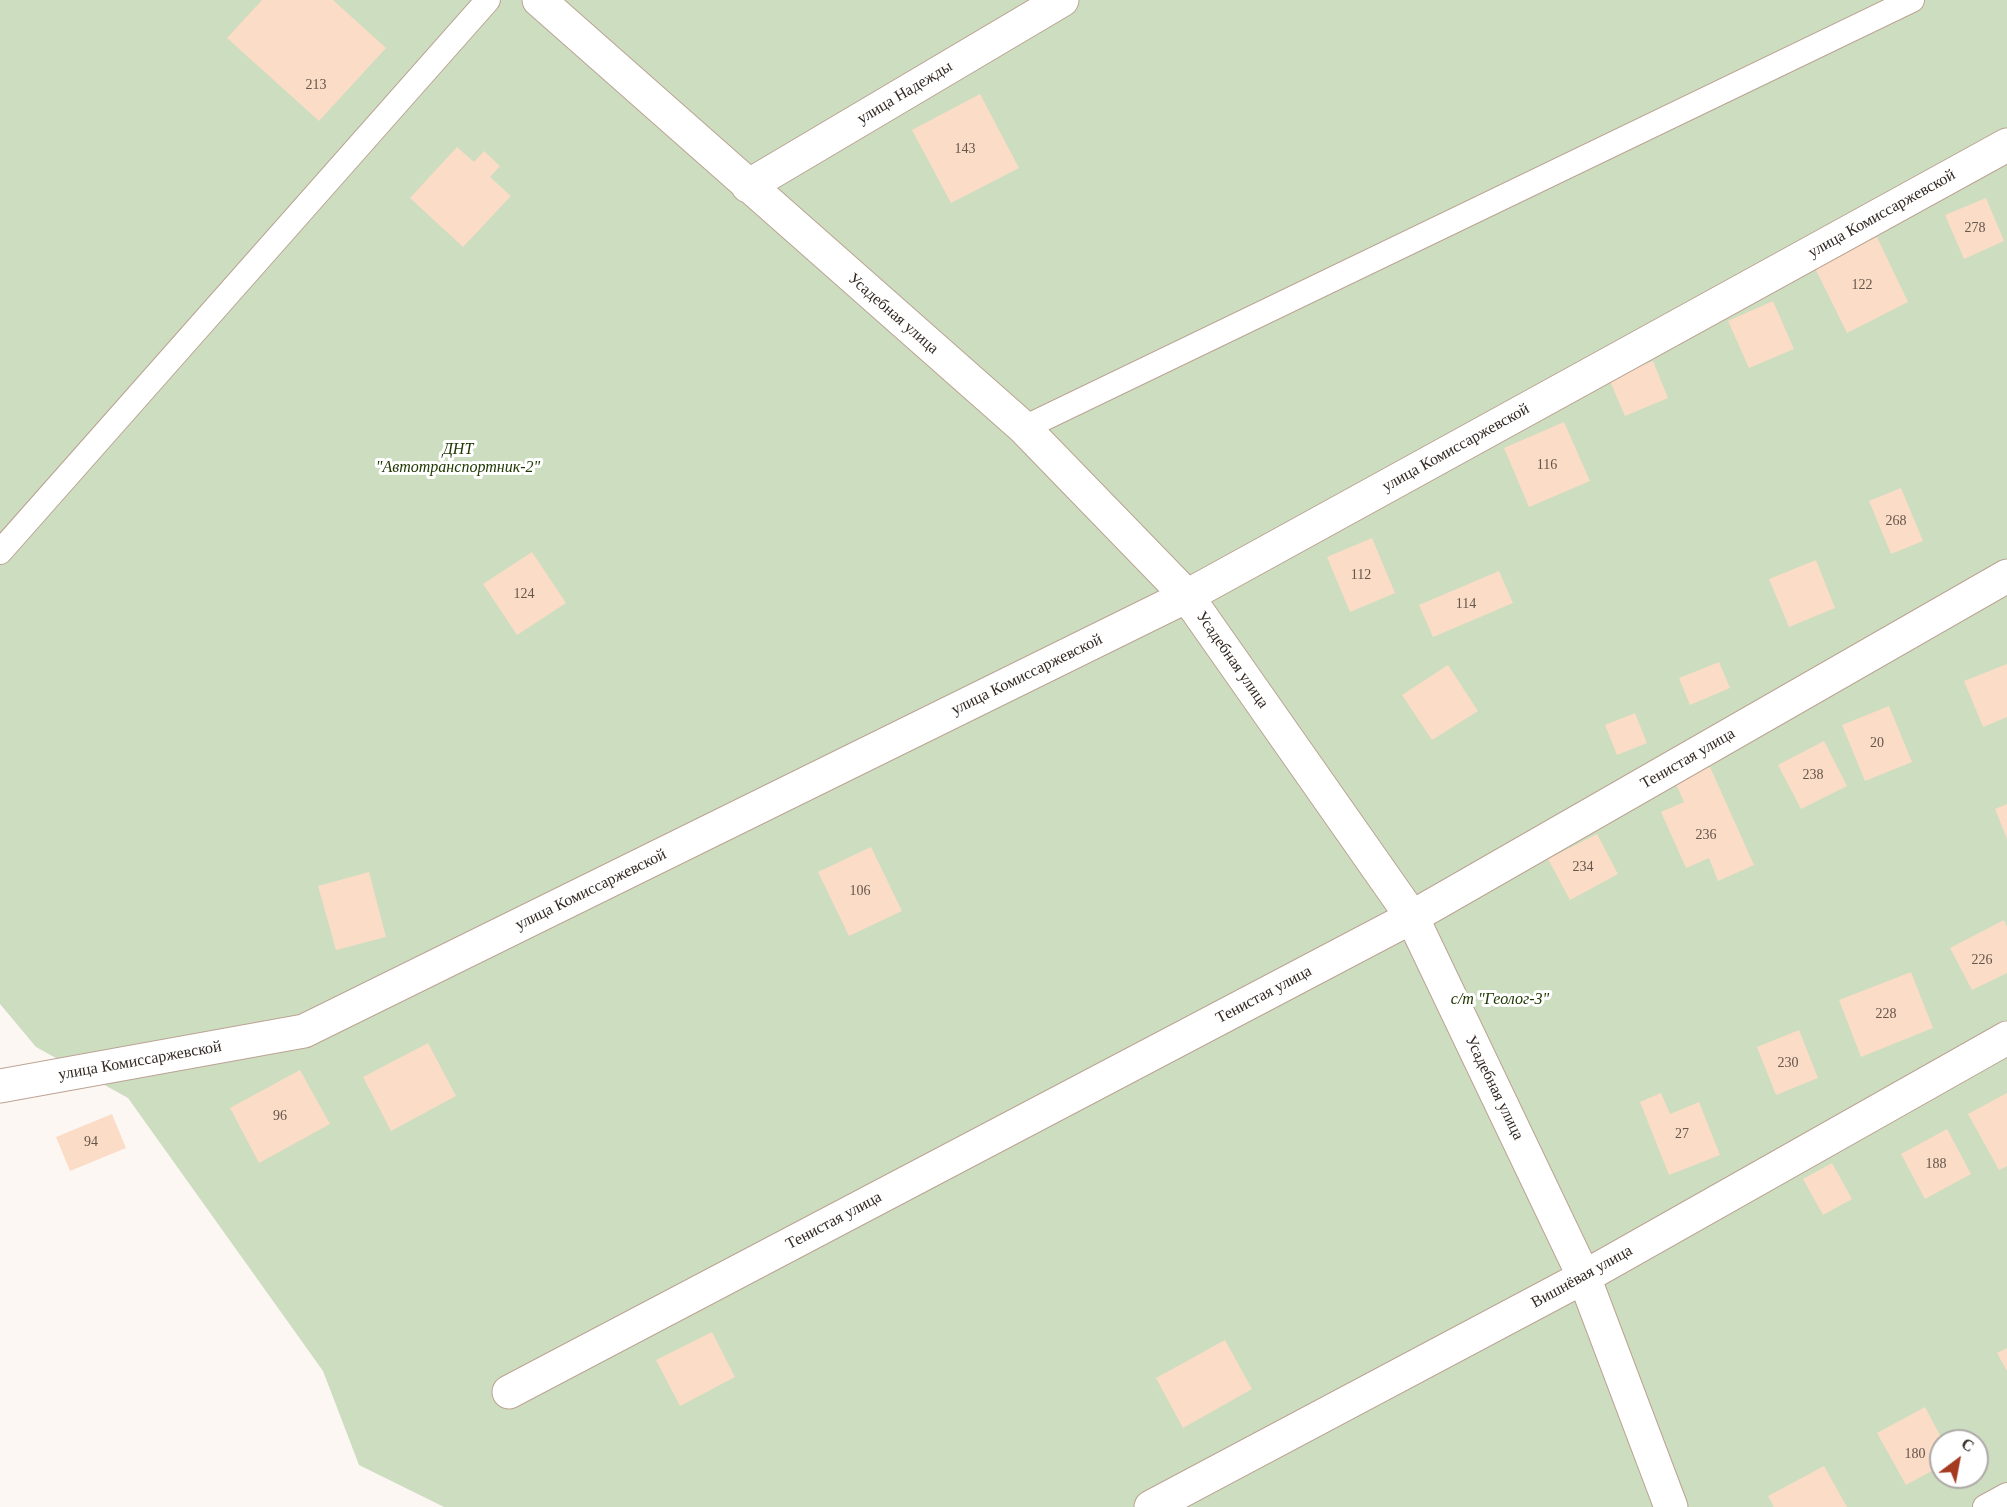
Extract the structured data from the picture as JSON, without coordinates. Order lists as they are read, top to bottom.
{
  "streets": {
    "street": [
      "улица Надежды",
      "улица Комиссаржевской",
      "Усадебная улица",
      "Тенистая улица",
      "Вишнёвая улица"
    ]
  },
  "crossings": [
    ["улица Надежды", "Усадебная улица"],
    ["улица Комиссаржевской", "Усадебная улица"],
    ["Усадебная улица", "Тенистая улица"],
    ["Усадебная улица", "Вишнёвая улица"]
  ],
  "parks": ["ДНТ \"Автотранспортник-2\"", "с/т \"Геолог-3\""],
  "house_numbers": [
    "213",
    "143",
    "278",
    "122",
    "116",
    "268",
    "112",
    "124",
    "114",
    "20",
    "238",
    "236",
    "234",
    "106",
    "226",
    "228",
    "230",
    "96",
    "27",
    "94",
    "188",
    "180"
  ],
  "north": "top right"
}
